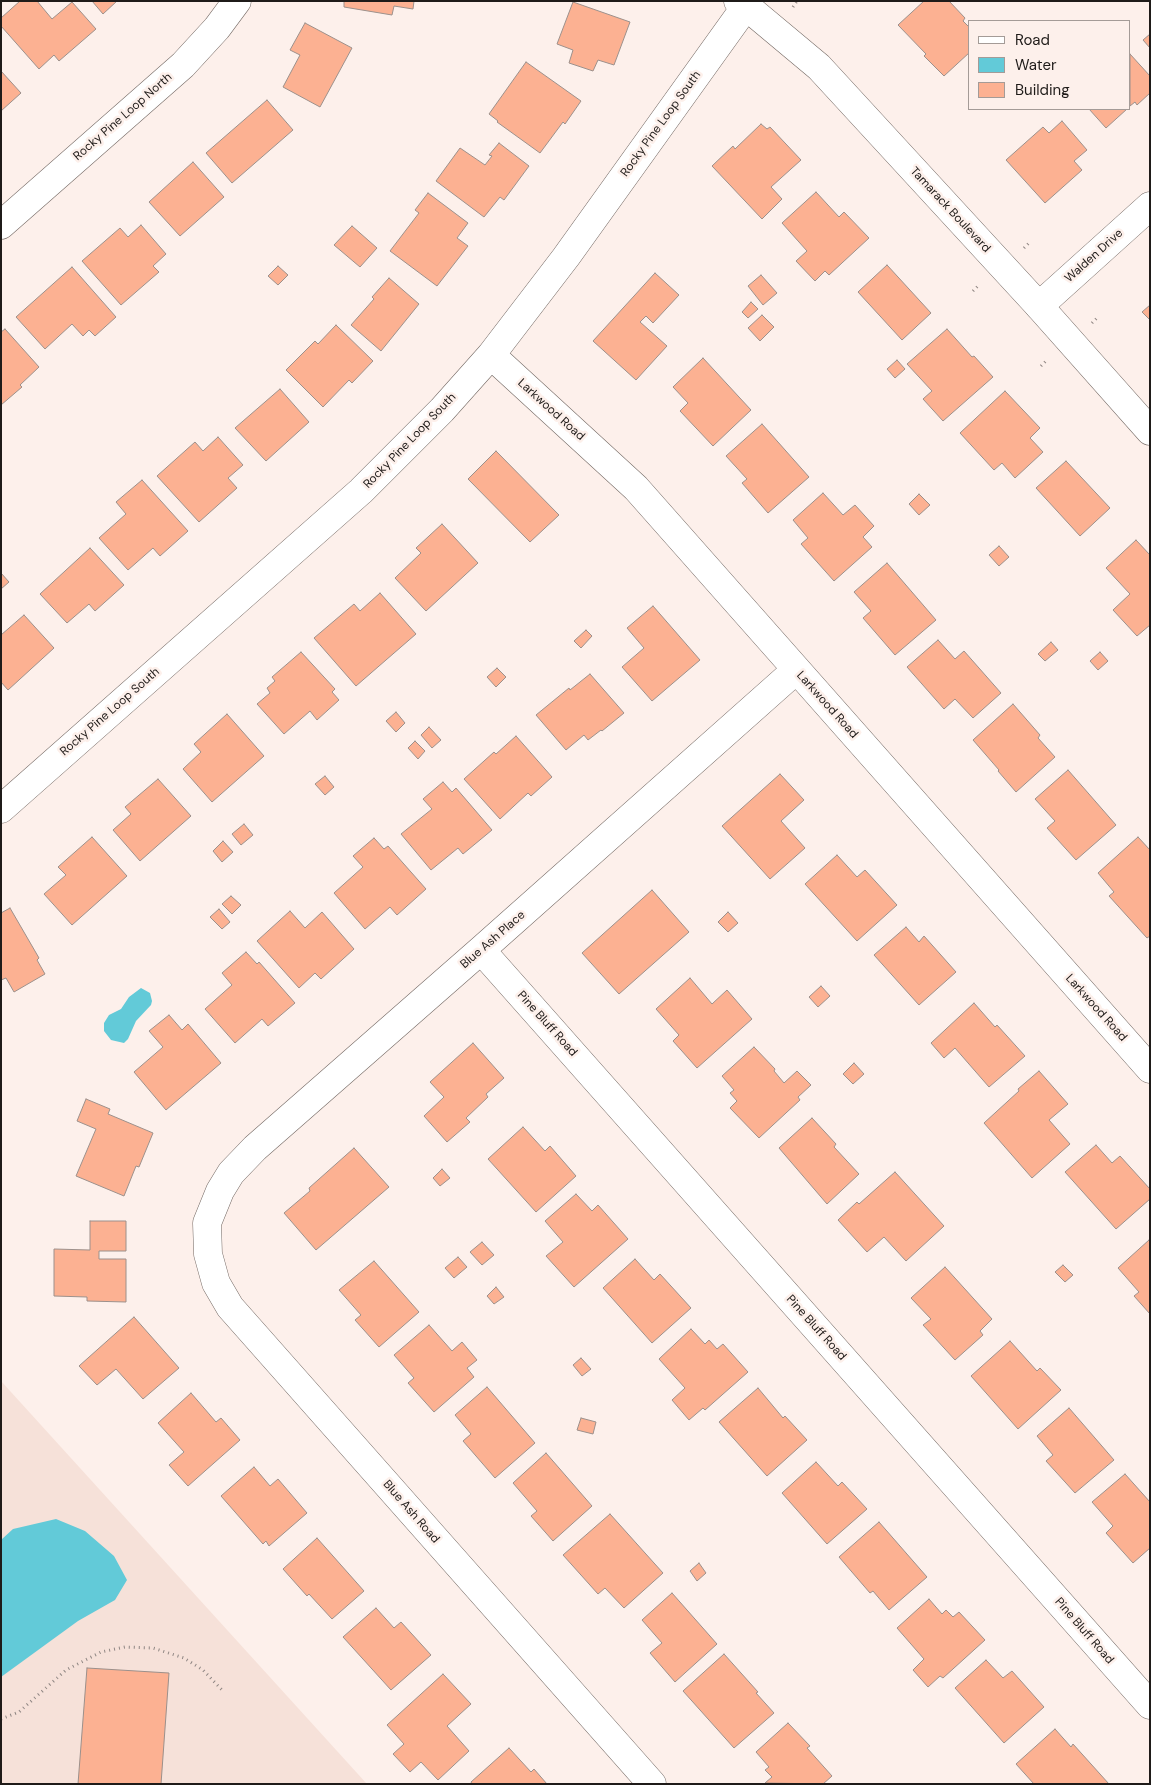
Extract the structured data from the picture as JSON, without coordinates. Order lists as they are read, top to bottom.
{
  "streets": {
    "street": [
      "Rocky Pine Loop North",
      "Rocky Pine Loop South",
      "Tamarack Boulevard",
      "Walden Drive",
      "Larkwood Road",
      "Blue Ash Place",
      "Pine Bluff Road",
      "Blue Ash Road"
    ]
  },
  "crossings": [
    ["Rocky Pine Loop South", "Tamarack Boulevard"],
    ["Rocky Pine Loop South", "Larkwood Road"],
    ["Tamarack Boulevard", "Walden Drive"],
    ["Larkwood Road", "Blue Ash Place"],
    ["Blue Ash Place", "Pine Bluff Road"],
    ["Blue Ash Place", "Blue Ash Road"]
  ],
  "legend": ["Road", "Water", "Building"]
}
